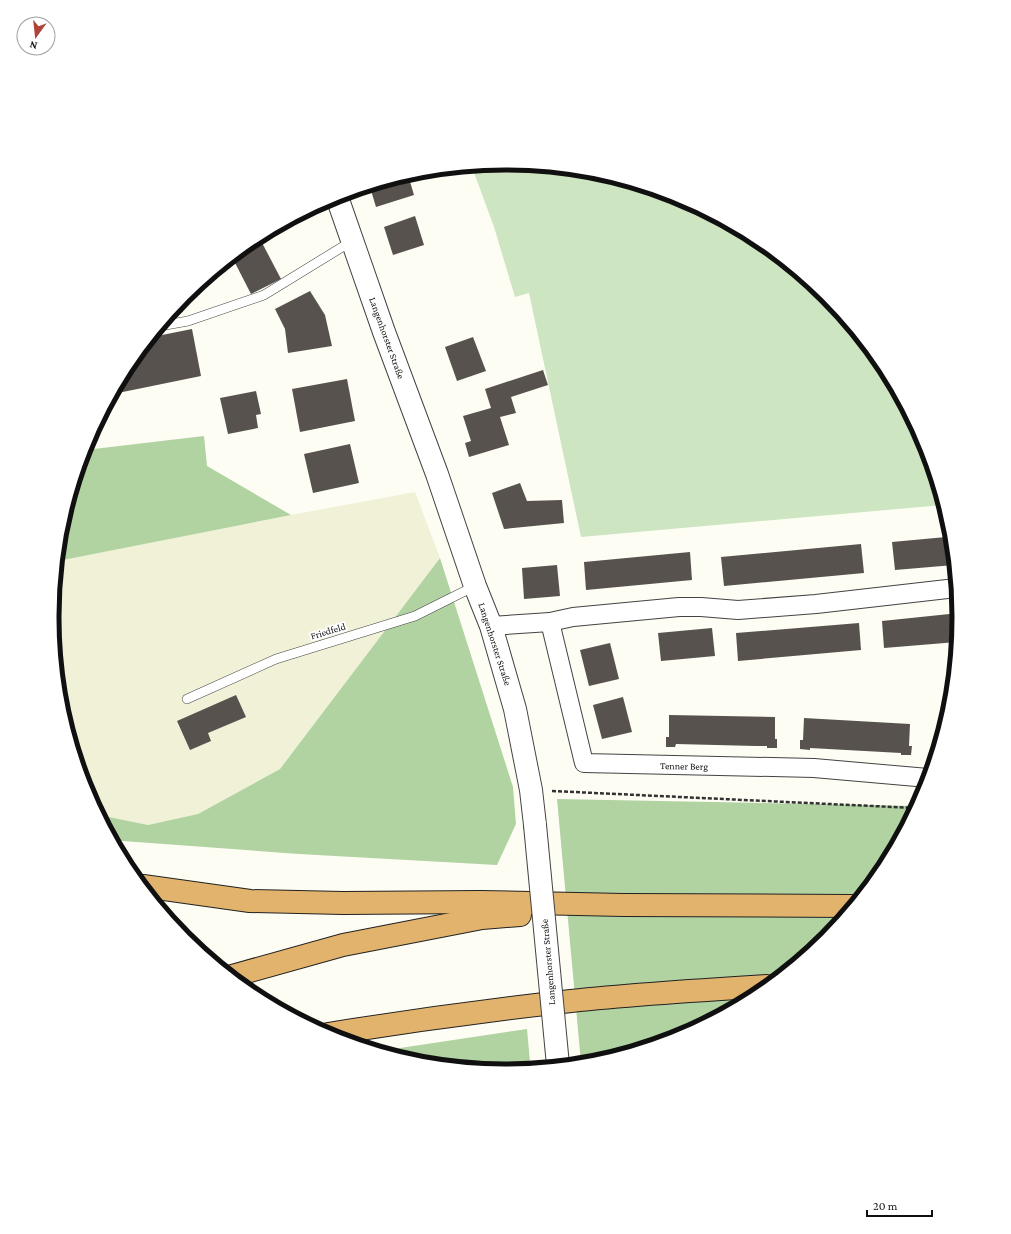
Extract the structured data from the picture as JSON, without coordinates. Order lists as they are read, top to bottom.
{
  "streets": {
    "street": ["Langenhorster Straße", "Tenner Berg"],
    "lane": ["Friedfeld"]
  },
  "crossings": [
    ["Langenhorster Straße", "Friedfeld"]
  ],
  "scale_bar": "20 m",
  "north": "bottom"
}
